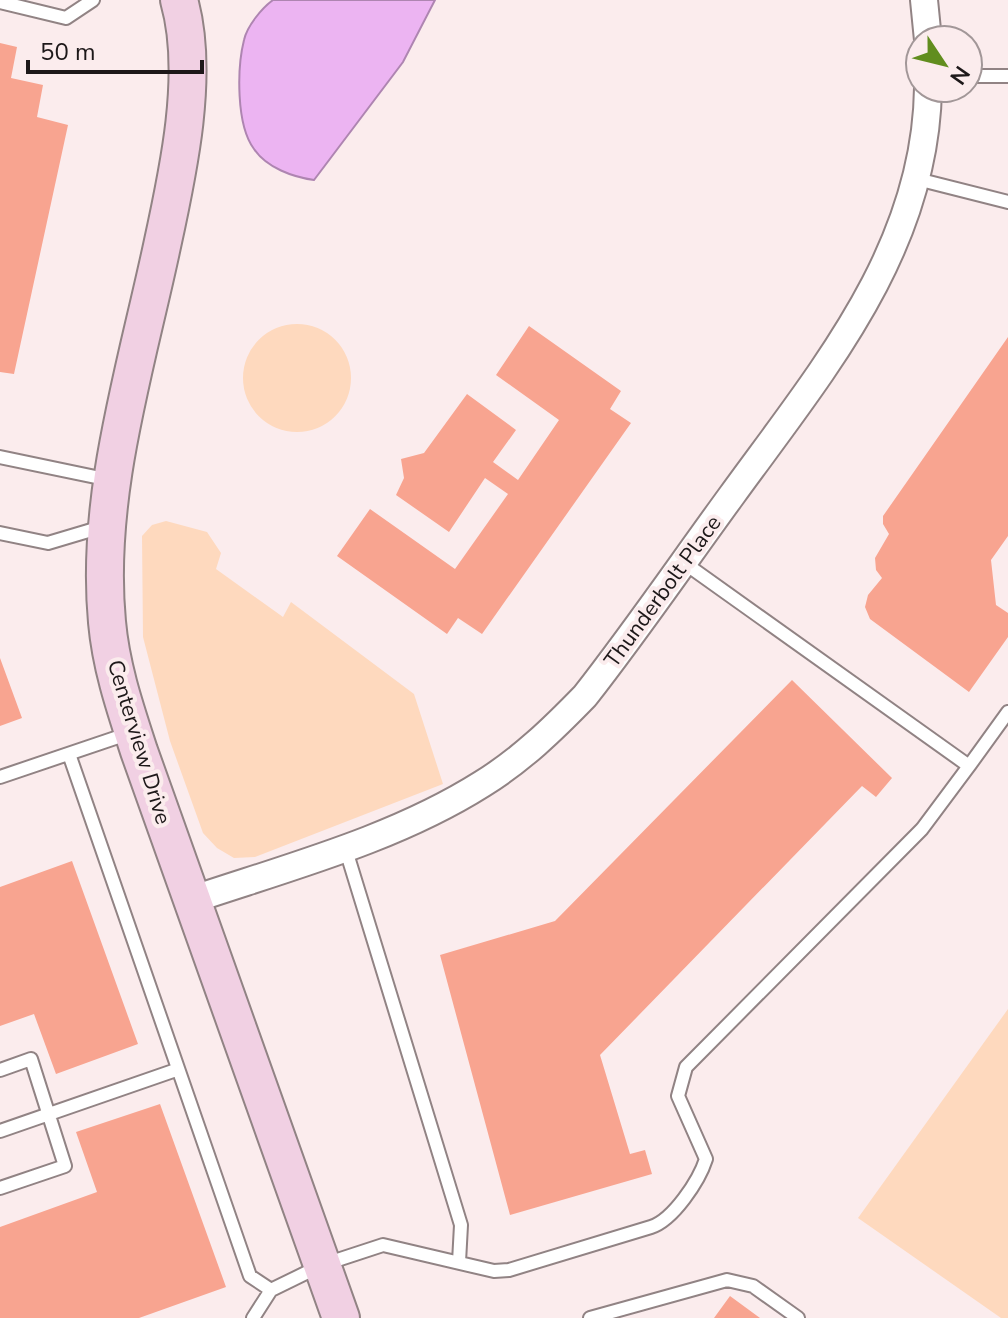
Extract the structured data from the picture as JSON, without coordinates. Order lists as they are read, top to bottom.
{
  "streets": {
    "street": ["Thunderbolt Place", "Centerview Drive"]
  },
  "crossings": [
    ["Thunderbolt Place", "Centerview Drive"]
  ],
  "scale_bar": "50 m",
  "north": "bottom right"
}
